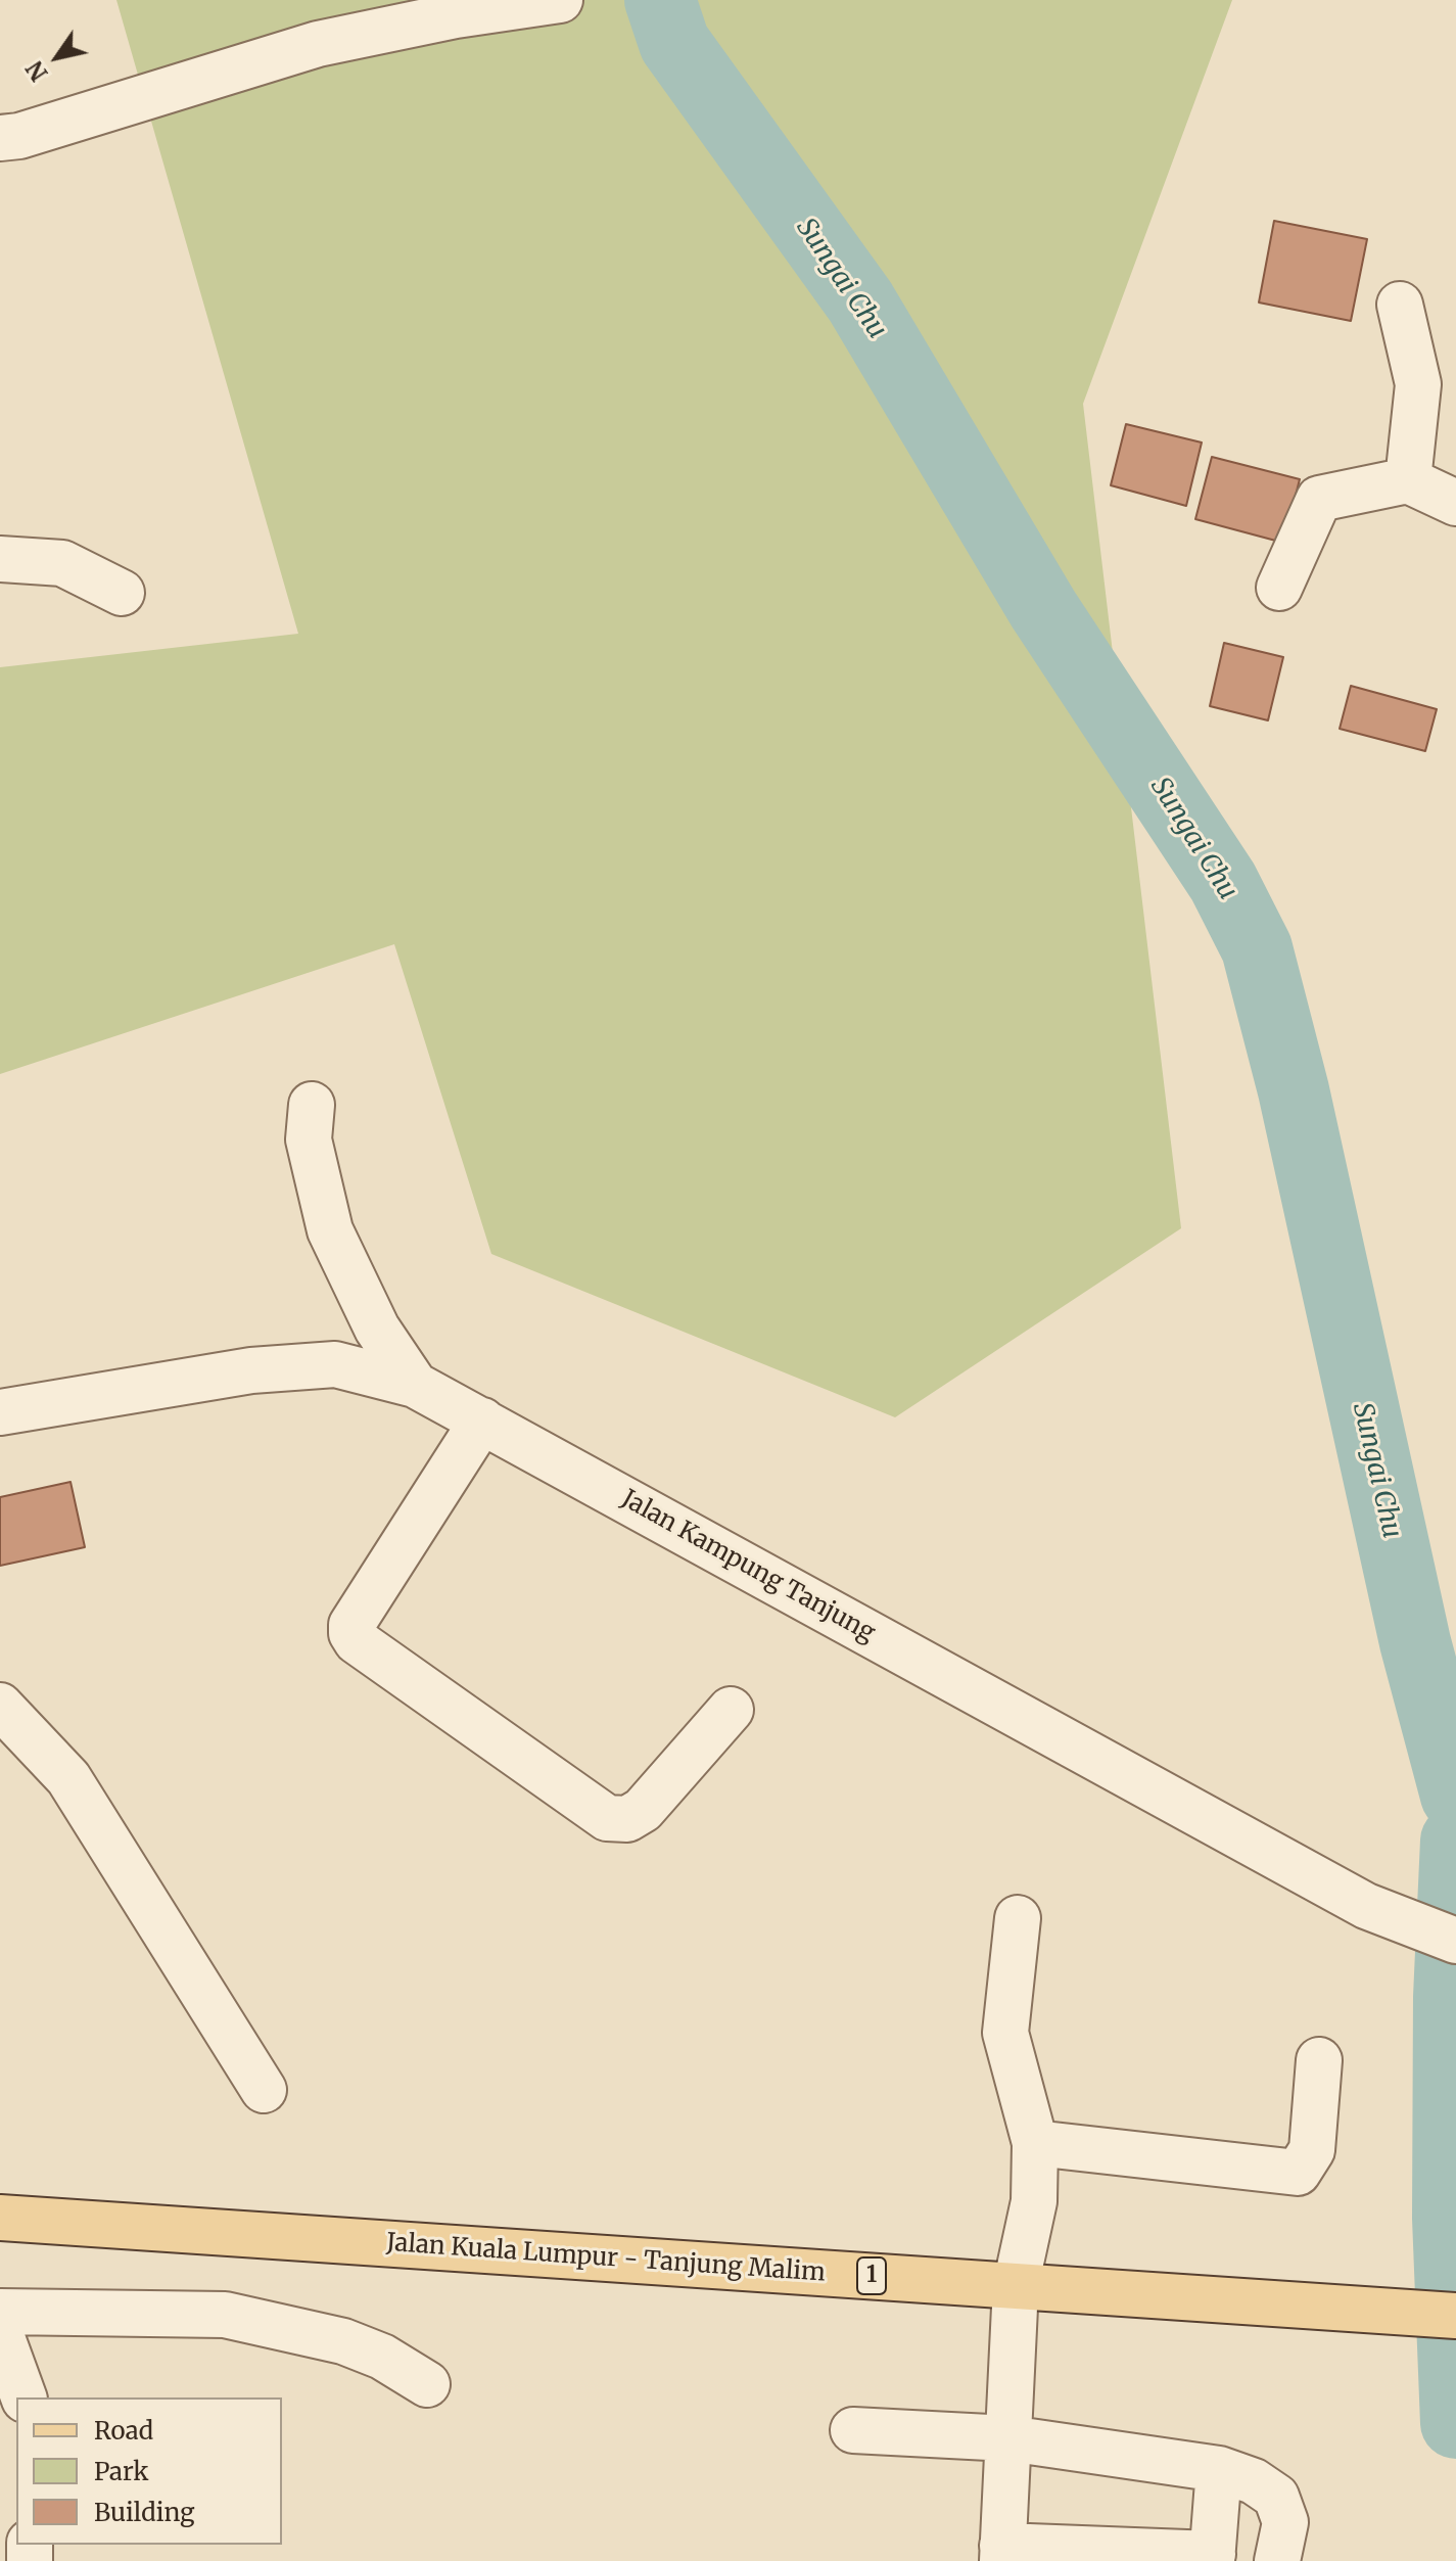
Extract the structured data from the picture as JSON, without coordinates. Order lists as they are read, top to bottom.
{
  "streets": {
    "main road": ["Jalan Kuala Lumpur - Tanjung Malim", "1"],
    "street": ["Jalan Kampung Tanjung"]
  },
  "water": ["Sungai Chu"],
  "legend": ["Road", "Park", "Building"],
  "north": "bottom left"
}
